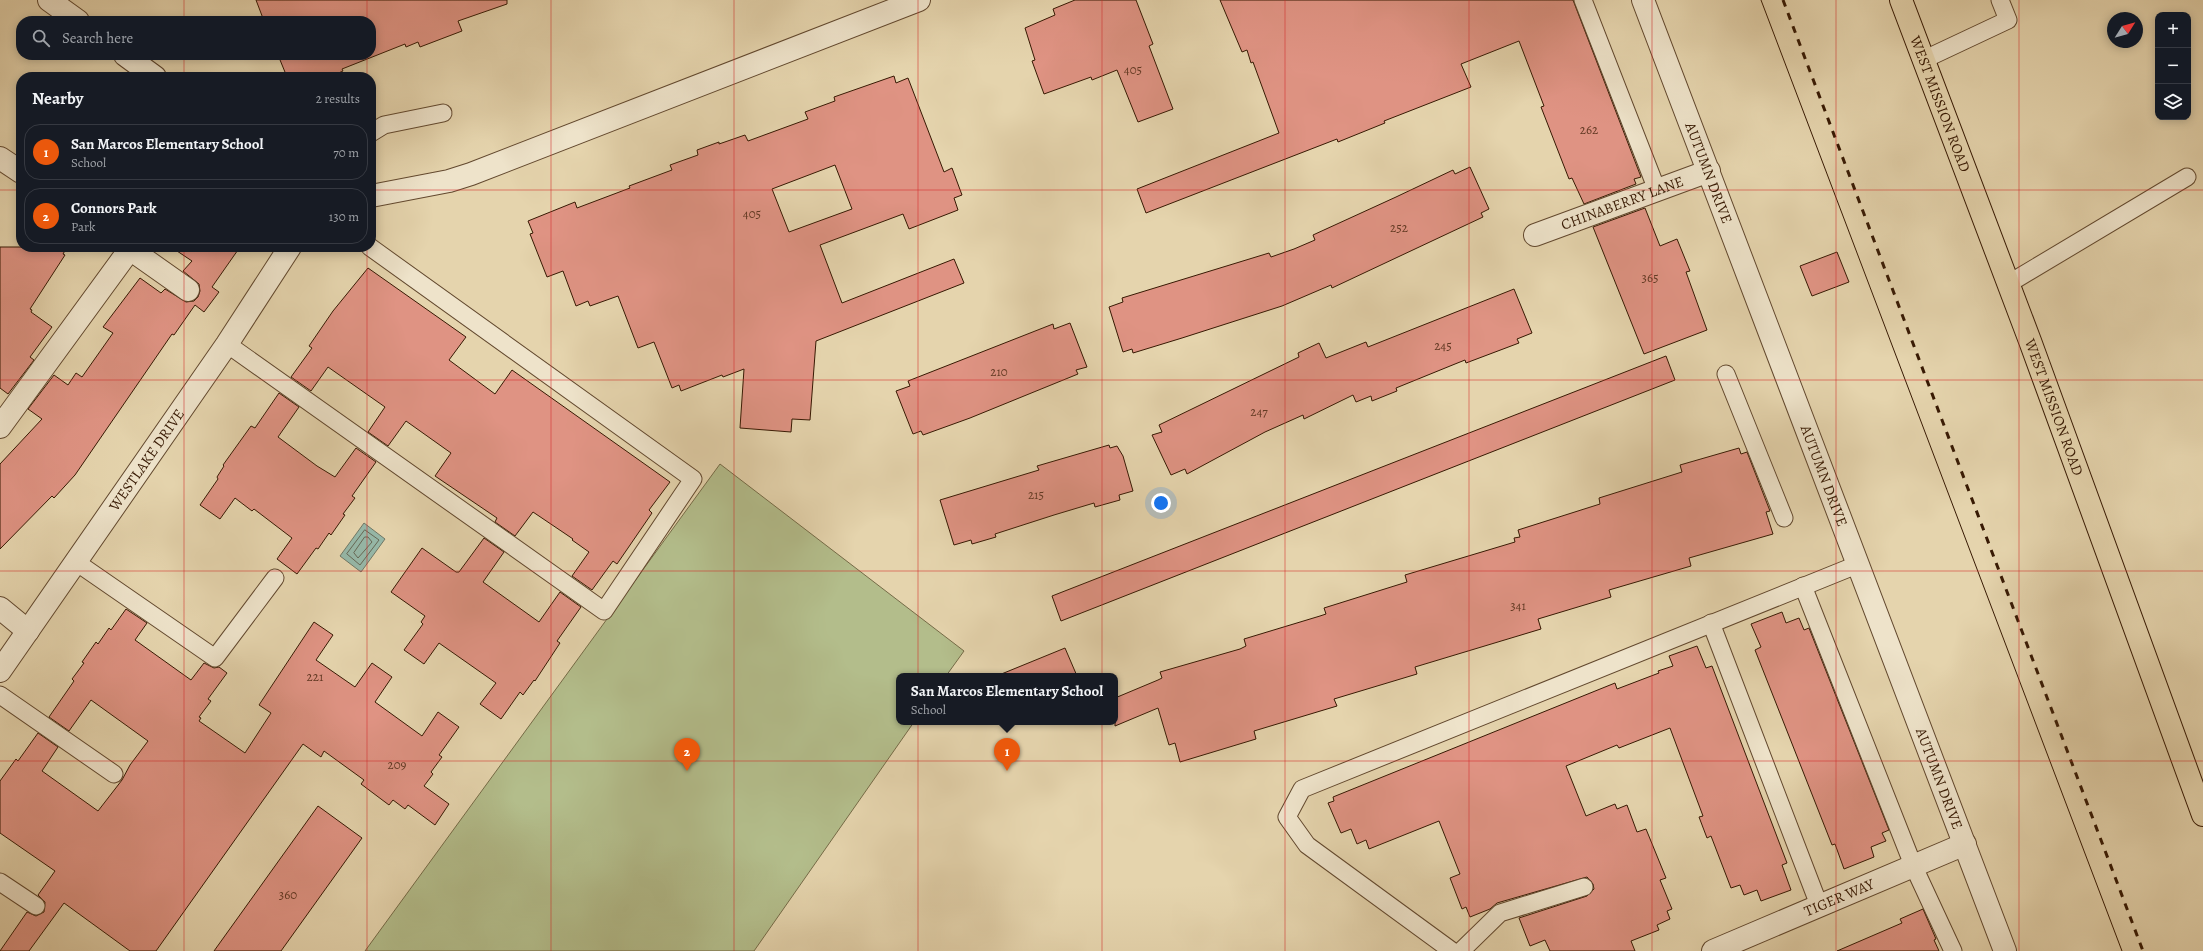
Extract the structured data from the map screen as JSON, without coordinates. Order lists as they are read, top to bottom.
{
  "streets": {
    "main road": ["WEST MISSION ROAD"],
    "street": [
      "AUTUMN DRIVE",
      "CHINABERRY LANE",
      "WESTLAKE DRIVE",
      "TIGER WAY"
    ]
  },
  "crossings": [
    ["AUTUMN DRIVE", "CHINABERRY LANE"],
    ["AUTUMN DRIVE", "TIGER WAY"]
  ],
  "house_numbers": [
    "405",
    "262",
    "405",
    "252",
    "365",
    "245",
    "210",
    "247",
    "215",
    "341",
    "221",
    "209",
    "360"
  ],
  "north": "top right",
  "page": {
    "map_buttons": ["+", "−"],
    "search": "Search here",
    "heading": ["Nearby", "2 results"],
    "list": [
      {
        "mark": "1",
        "name": "San Marcos Elementary School",
        "note": "School",
        "value": "70 m"
      },
      {
        "mark": "2",
        "name": "Connors Park",
        "note": "Park",
        "value": "130 m"
      }
    ],
    "popup": ["San Marcos Elementary School", "School"],
    "pins": ["1", "2"]
  }
}
